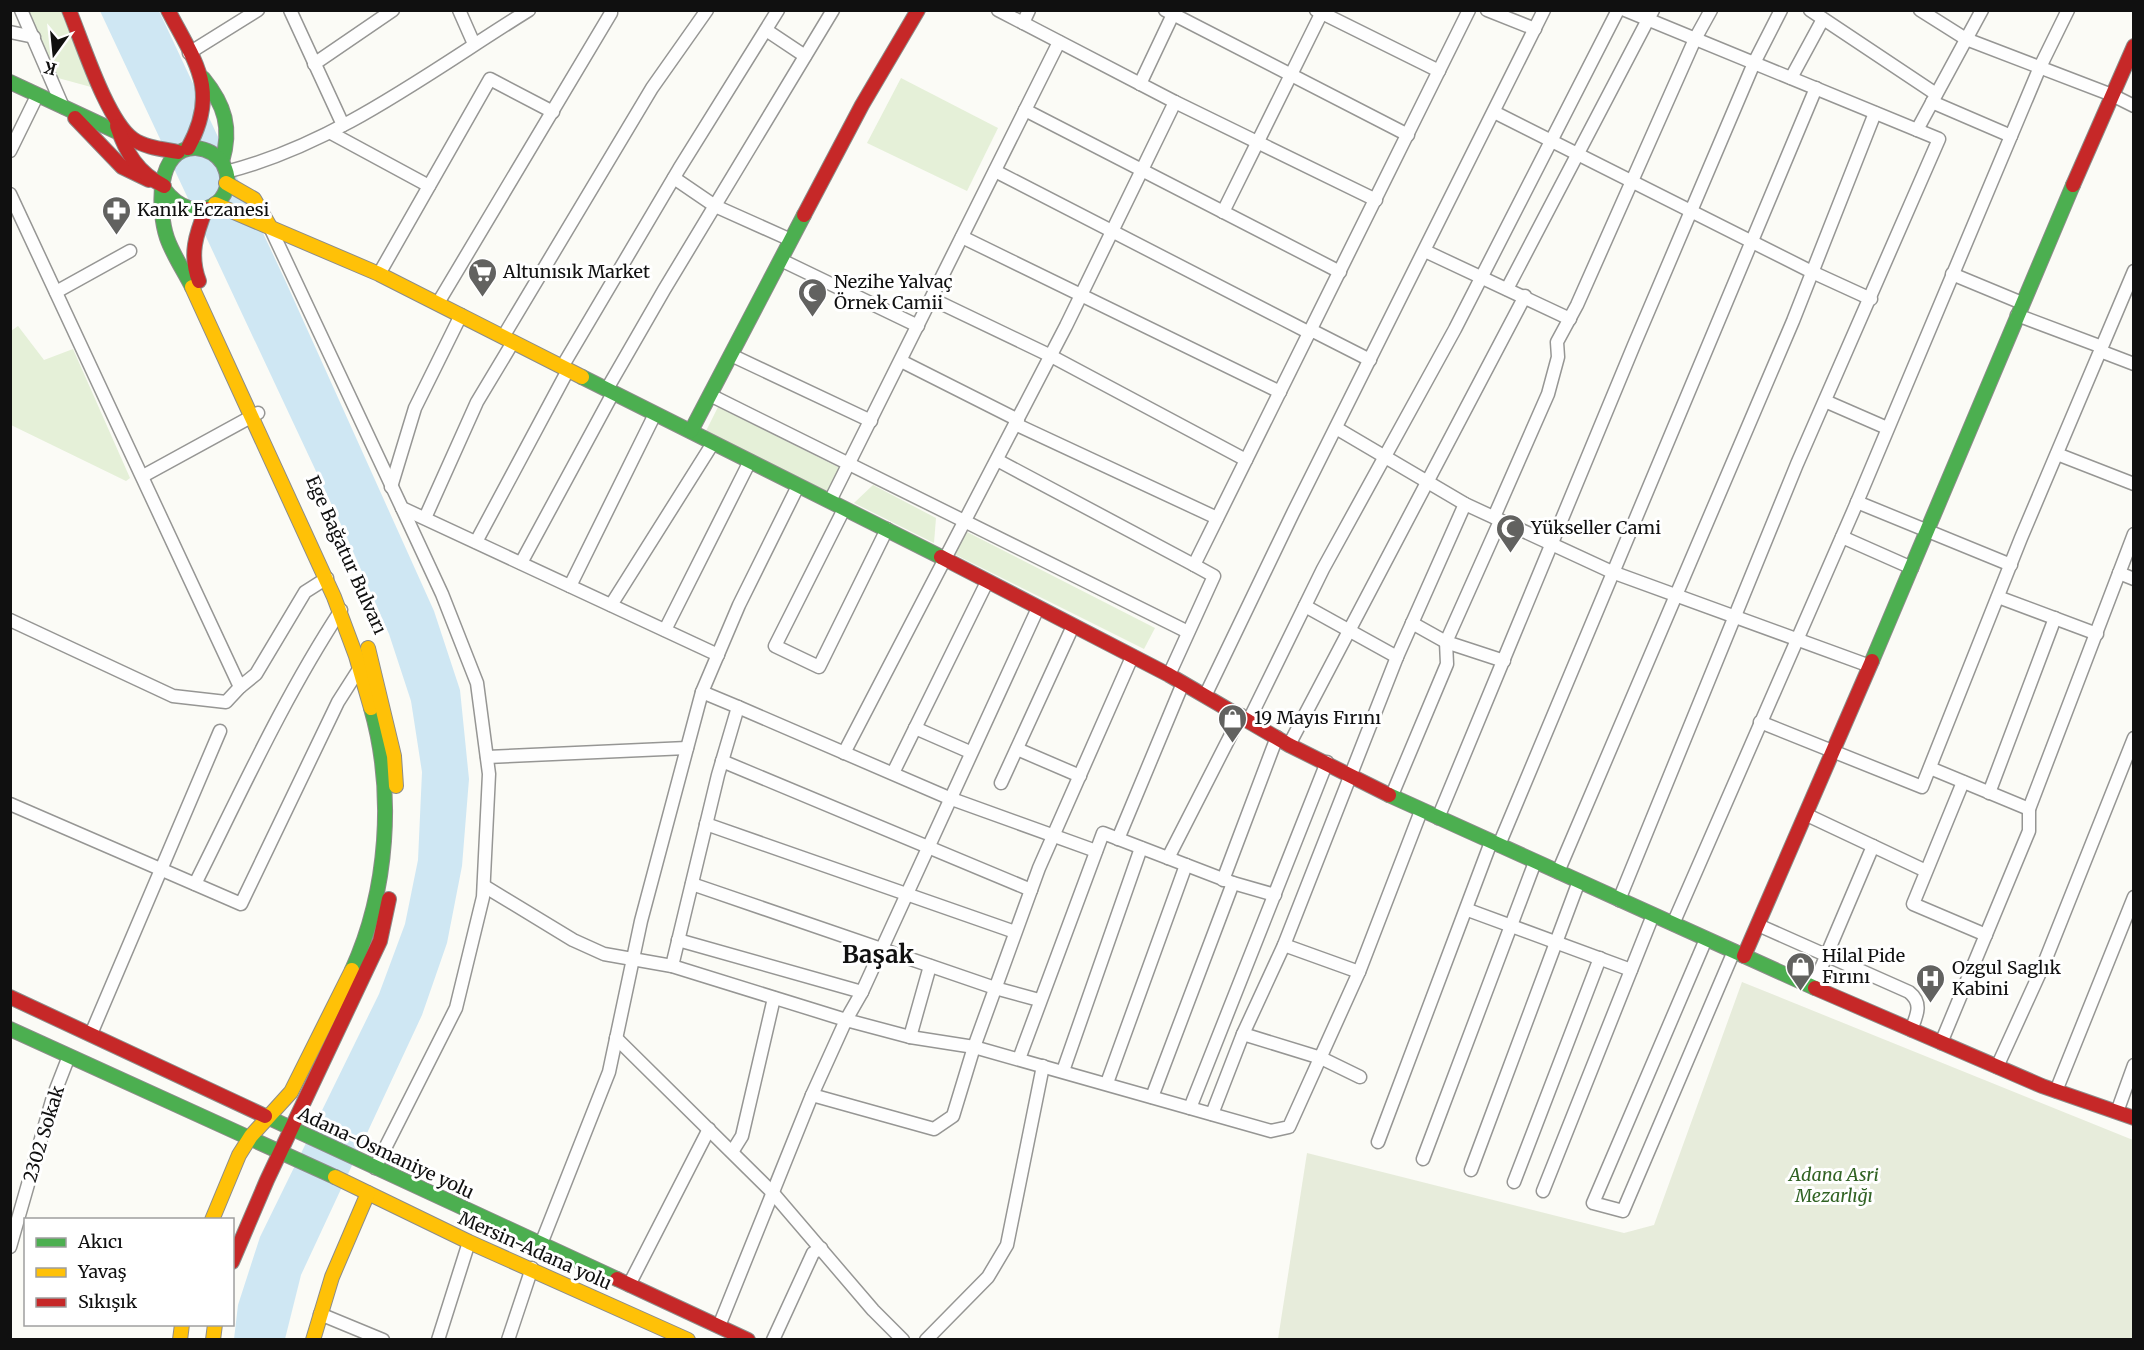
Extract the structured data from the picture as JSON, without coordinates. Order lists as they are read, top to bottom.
{
  "streets": {
    "main road": ["Ege Bağatur Bulvarı", "Adana-Osmaniye yolu", "Mersin-Adana yolu"],
    "street": ["2302 Sokak"]
  },
  "crossings": [
    ["Ege Bağatur Bulvarı", "Adana-Osmaniye yolu"]
  ],
  "districts": ["Başak"],
  "parks": ["Adana Asri Mezarlığı"],
  "places": {
    "pharmacy": ["Kanık Eczanesi"],
    "supermarket": ["Altunısık Market"],
    "mosque": ["Nezihe Yalvaç Örnek Camii", "Yükseller Cami"],
    "shop": ["19 Mayıs Fırını", "Hilal Pide Fırını"],
    "hospital": ["Ozgul Saglık Kabini"]
  },
  "legend": ["Akıcı", "Yavaş", "Sıkışık"],
  "north": "bottom"
}
